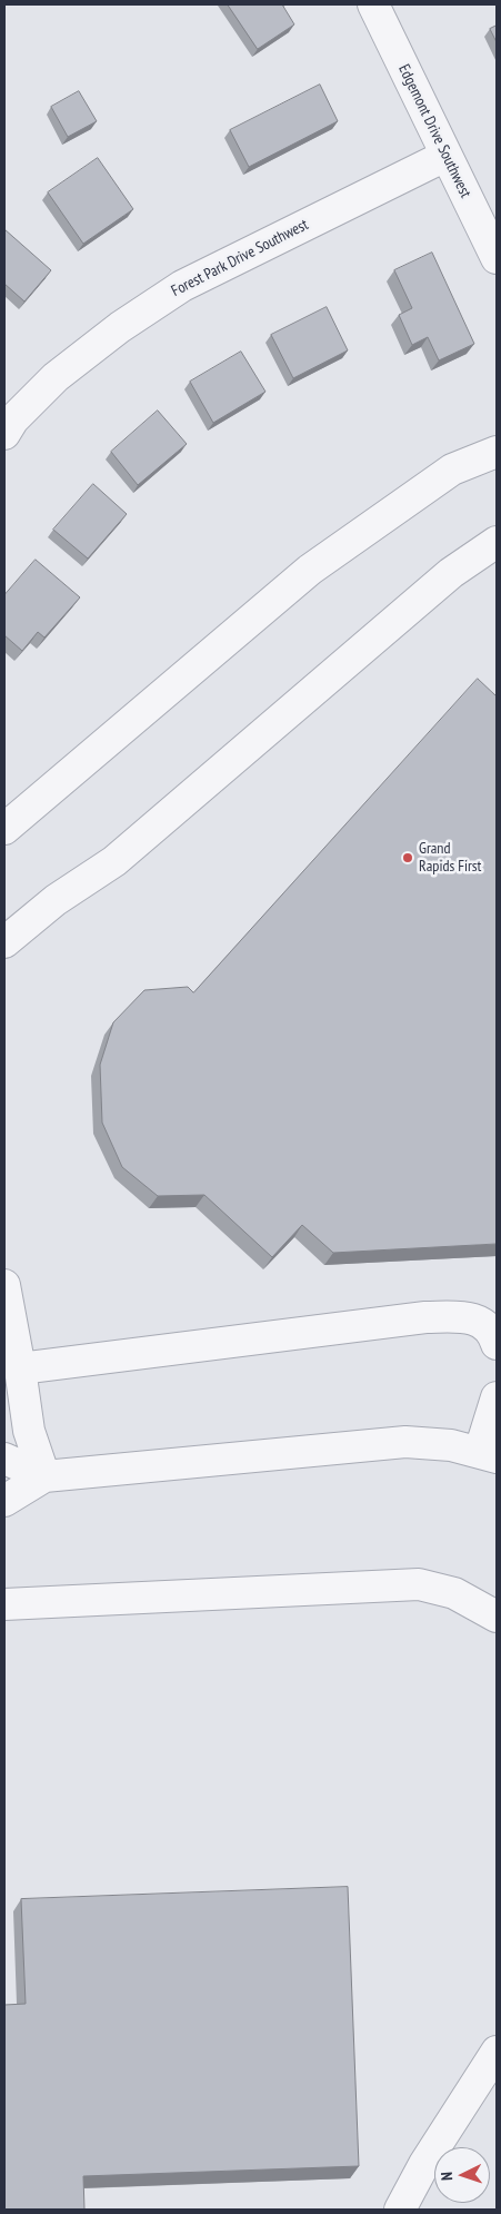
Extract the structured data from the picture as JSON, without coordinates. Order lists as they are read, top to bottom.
{
  "streets": {
    "street": ["Edgemont Drive Southwest", "Forest Park Drive Southwest"]
  },
  "crossings": [
    ["Edgemont Drive Southwest", "Forest Park Drive Southwest"]
  ],
  "places": ["Grand Rapids First"],
  "north": "left"
}
